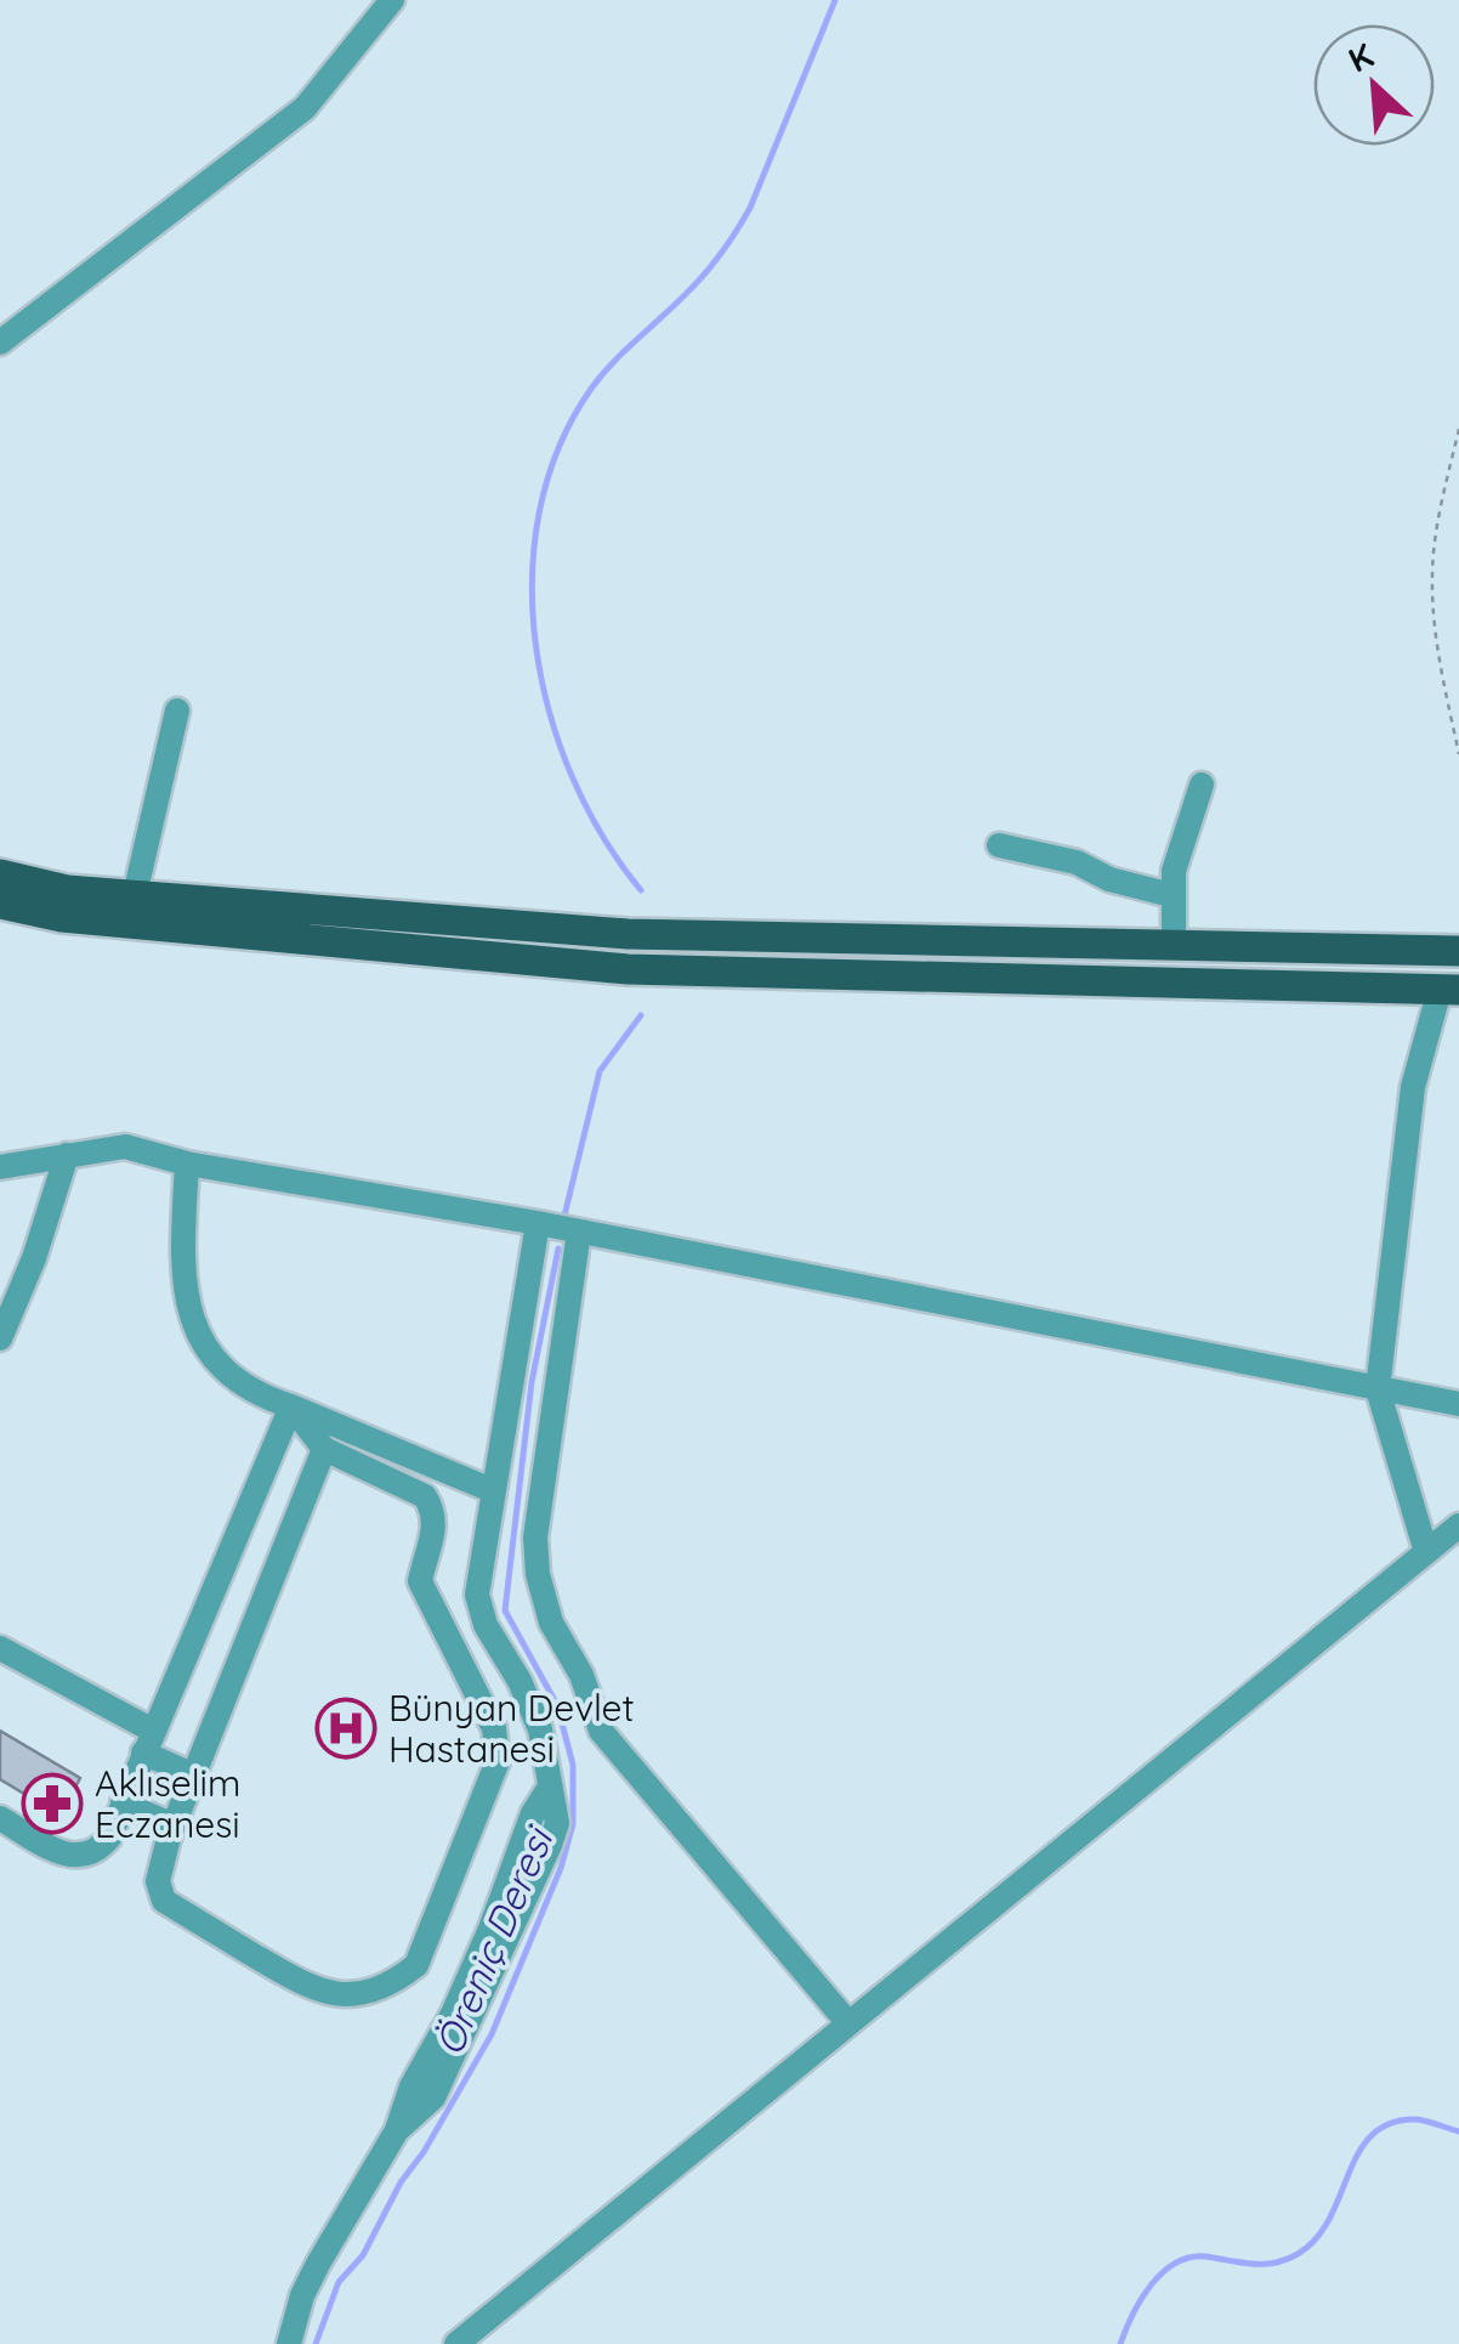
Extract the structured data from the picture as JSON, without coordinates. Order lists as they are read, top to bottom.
{
  "water": ["Öreniç Deresi"],
  "places": {
    "hospital": ["Bünyan Devlet Hastanesi"],
    "pharmacy": ["Aklıselim Eczanesi"]
  },
  "north": "top left"
}
